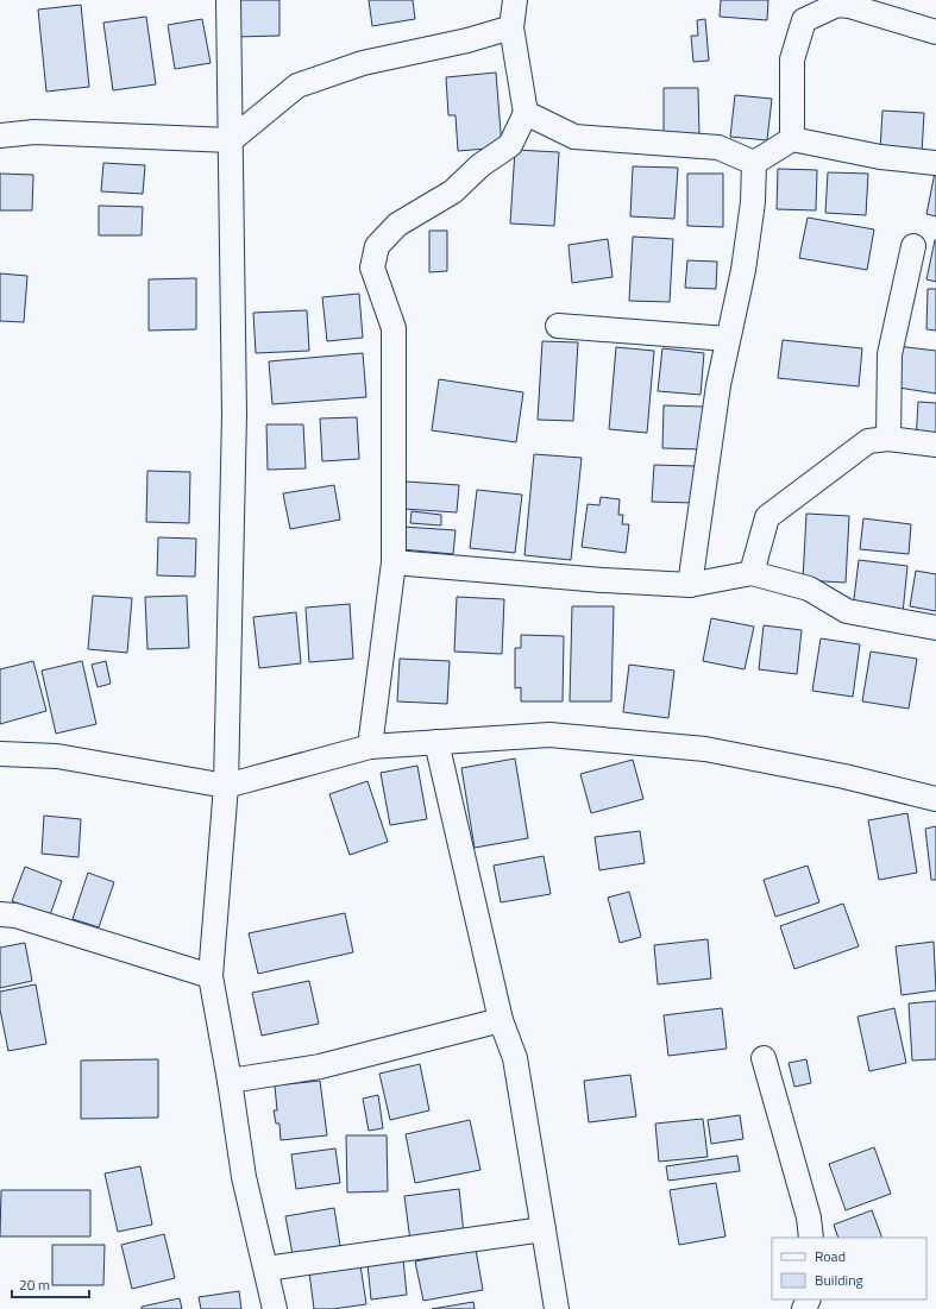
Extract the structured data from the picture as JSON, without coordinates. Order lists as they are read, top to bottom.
{
  "legend": ["Road", "Building"],
  "scale_bar": "20 m"
}
